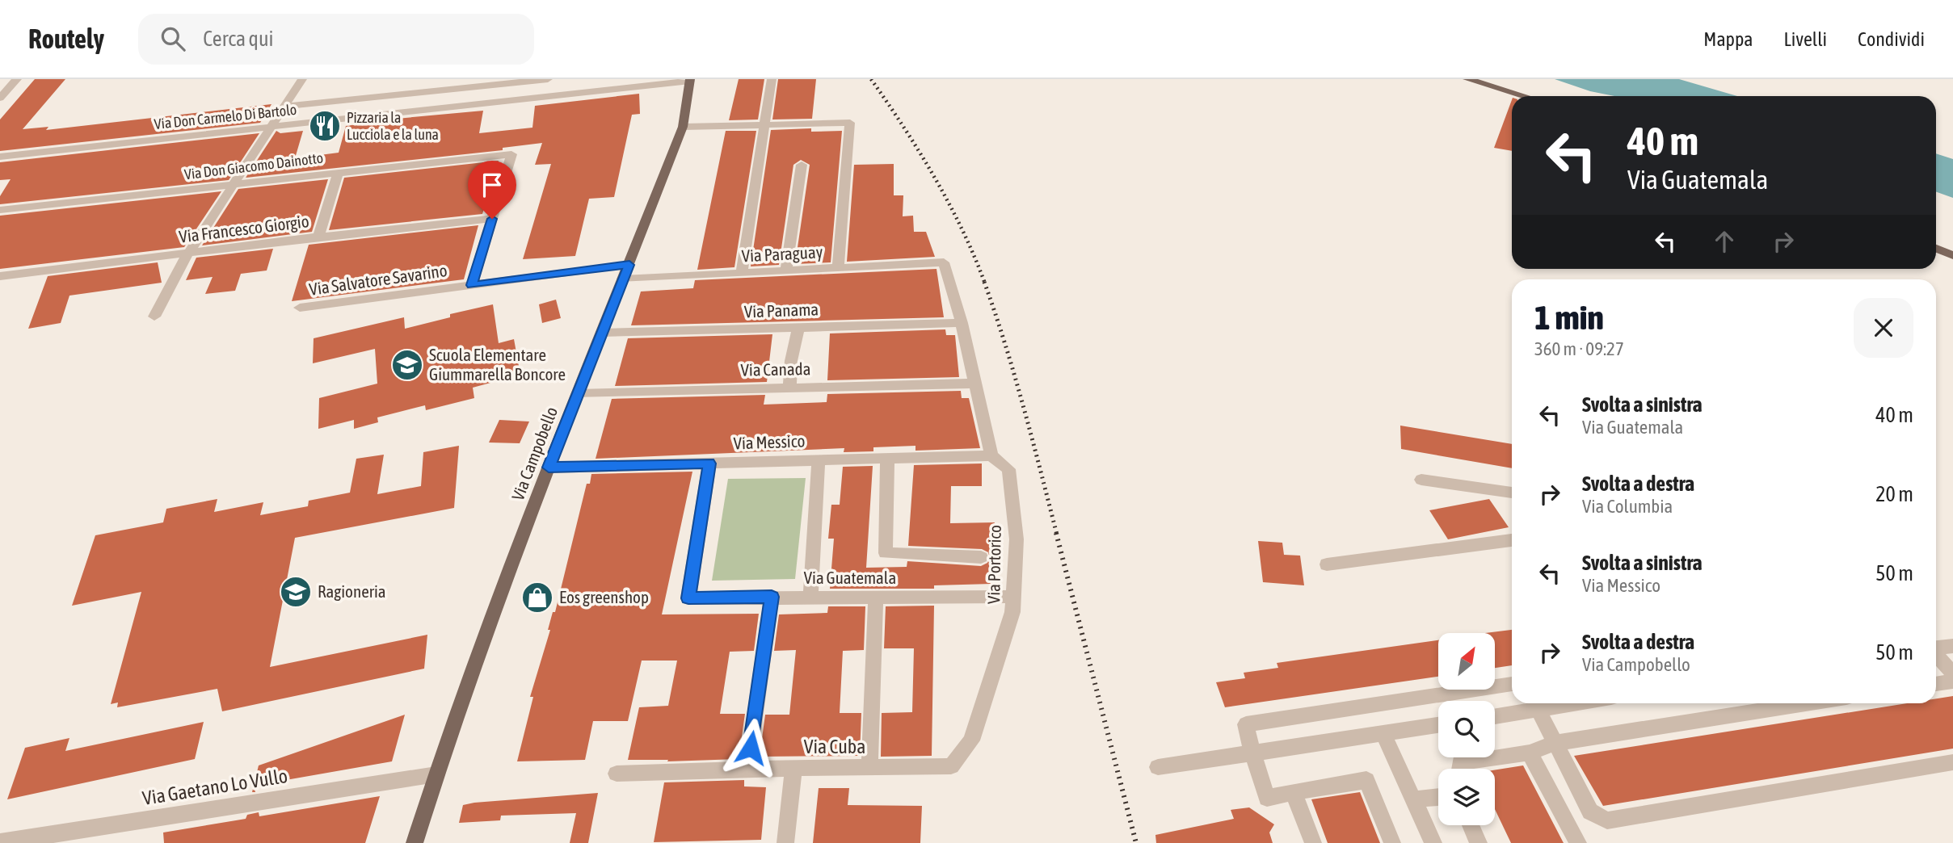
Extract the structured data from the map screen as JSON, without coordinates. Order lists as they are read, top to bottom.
{
  "streets": {
    "main road": ["Via Campobello"],
    "street": [
      "Via Don Carmelo Di Bartolo",
      "Via Don Giacomo Dainotto",
      "Via Francesco Giorgio",
      "Via Paraguay",
      "Via Salvatore Savarino",
      "Via Panama",
      "Via Canada",
      "Via Messico",
      "Via Portorico",
      "Via Guatemala",
      "Via Cuba",
      "Via Gaetano Lo Vullo"
    ]
  },
  "crossings": [
    ["Via Don Carmelo Di Bartolo", "Via Campobello"],
    ["Via Don Giacomo Dainotto", "Via Francesco Giorgio"],
    ["Via Paraguay", "Via Campobello"],
    ["Via Paraguay", "Via Portorico"],
    ["Via Salvatore Savarino", "Via Campobello"],
    ["Via Panama", "Via Campobello"],
    ["Via Panama", "Via Portorico"],
    ["Via Canada", "Via Campobello"],
    ["Via Canada", "Via Portorico"],
    ["Via Messico", "Via Campobello"],
    ["Via Messico", "Via Portorico"],
    ["Via Messico", "Via Guatemala"],
    ["Via Campobello", "Via Gaetano Lo Vullo"],
    ["Via Portorico", "Via Guatemala"],
    ["Via Portorico", "Via Cuba"]
  ],
  "places": {
    "restaurant": ["Pizzaria la Lucciola e la luna"],
    "school or university": ["Scuola Elementare Giummarella Boncore", "Ragioneria"],
    "shop": ["Eos greenshop"]
  },
  "north": "top right",
  "page": {
    "header": "Routely",
    "search": "Cerca qui",
    "nav": ["Mappa", "Livelli", "Condividi"],
    "turn": ["40 m", "Via Guatemala"],
    "heading": ["1 min", "360 m · 09:27"],
    "list": [
      {
        "name": "Svolta a sinistra",
        "note": "Via Guatemala",
        "value": "40 m"
      },
      {
        "name": "Svolta a destra",
        "note": "Via Columbia",
        "value": "20 m"
      },
      {
        "name": "Svolta a sinistra",
        "note": "Via Messico",
        "value": "50 m"
      },
      {
        "name": "Svolta a destra",
        "note": "Via Campobello",
        "value": "50 m"
      }
    ]
  }
}
